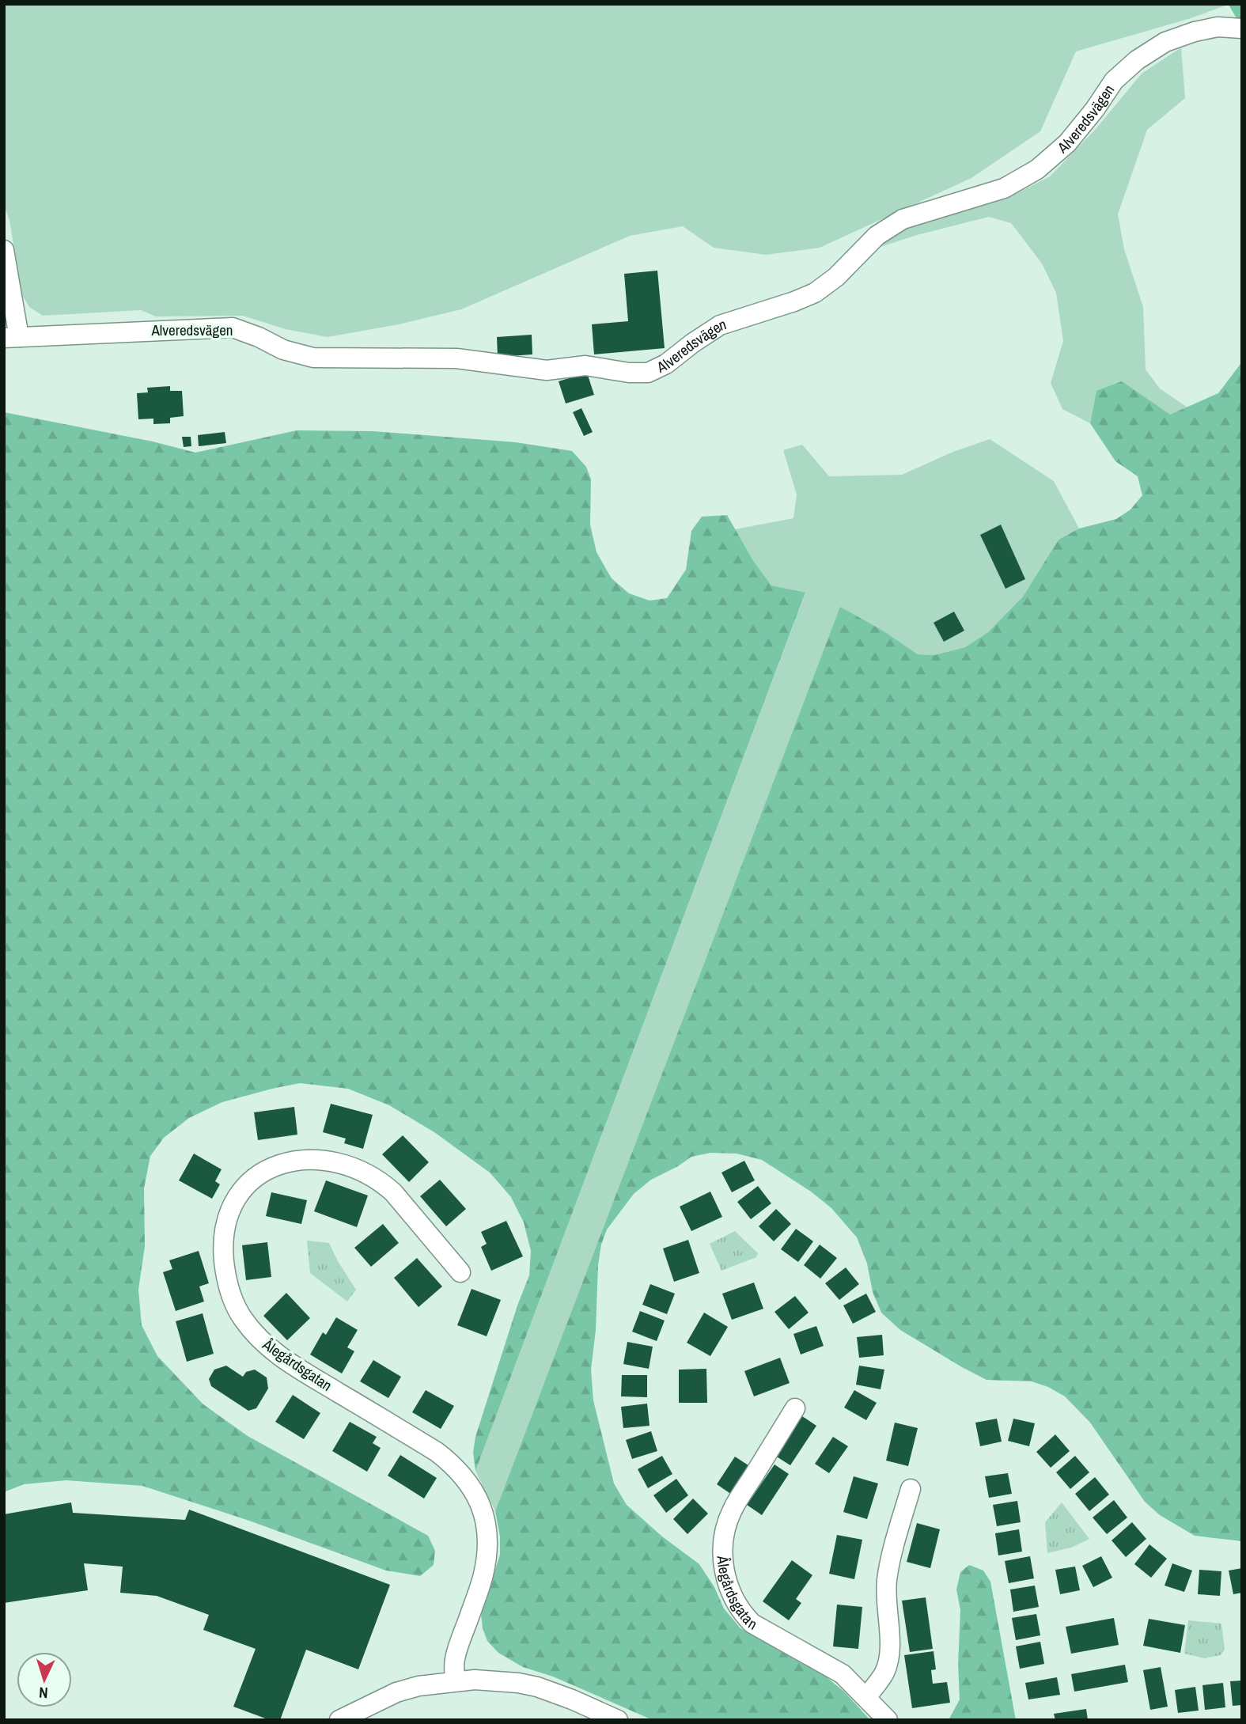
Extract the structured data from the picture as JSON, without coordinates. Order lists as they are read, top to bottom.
{
  "streets": {
    "street": ["Alveredsvägen", "Ålegårdsgatan"]
  },
  "north": "bottom"
}
